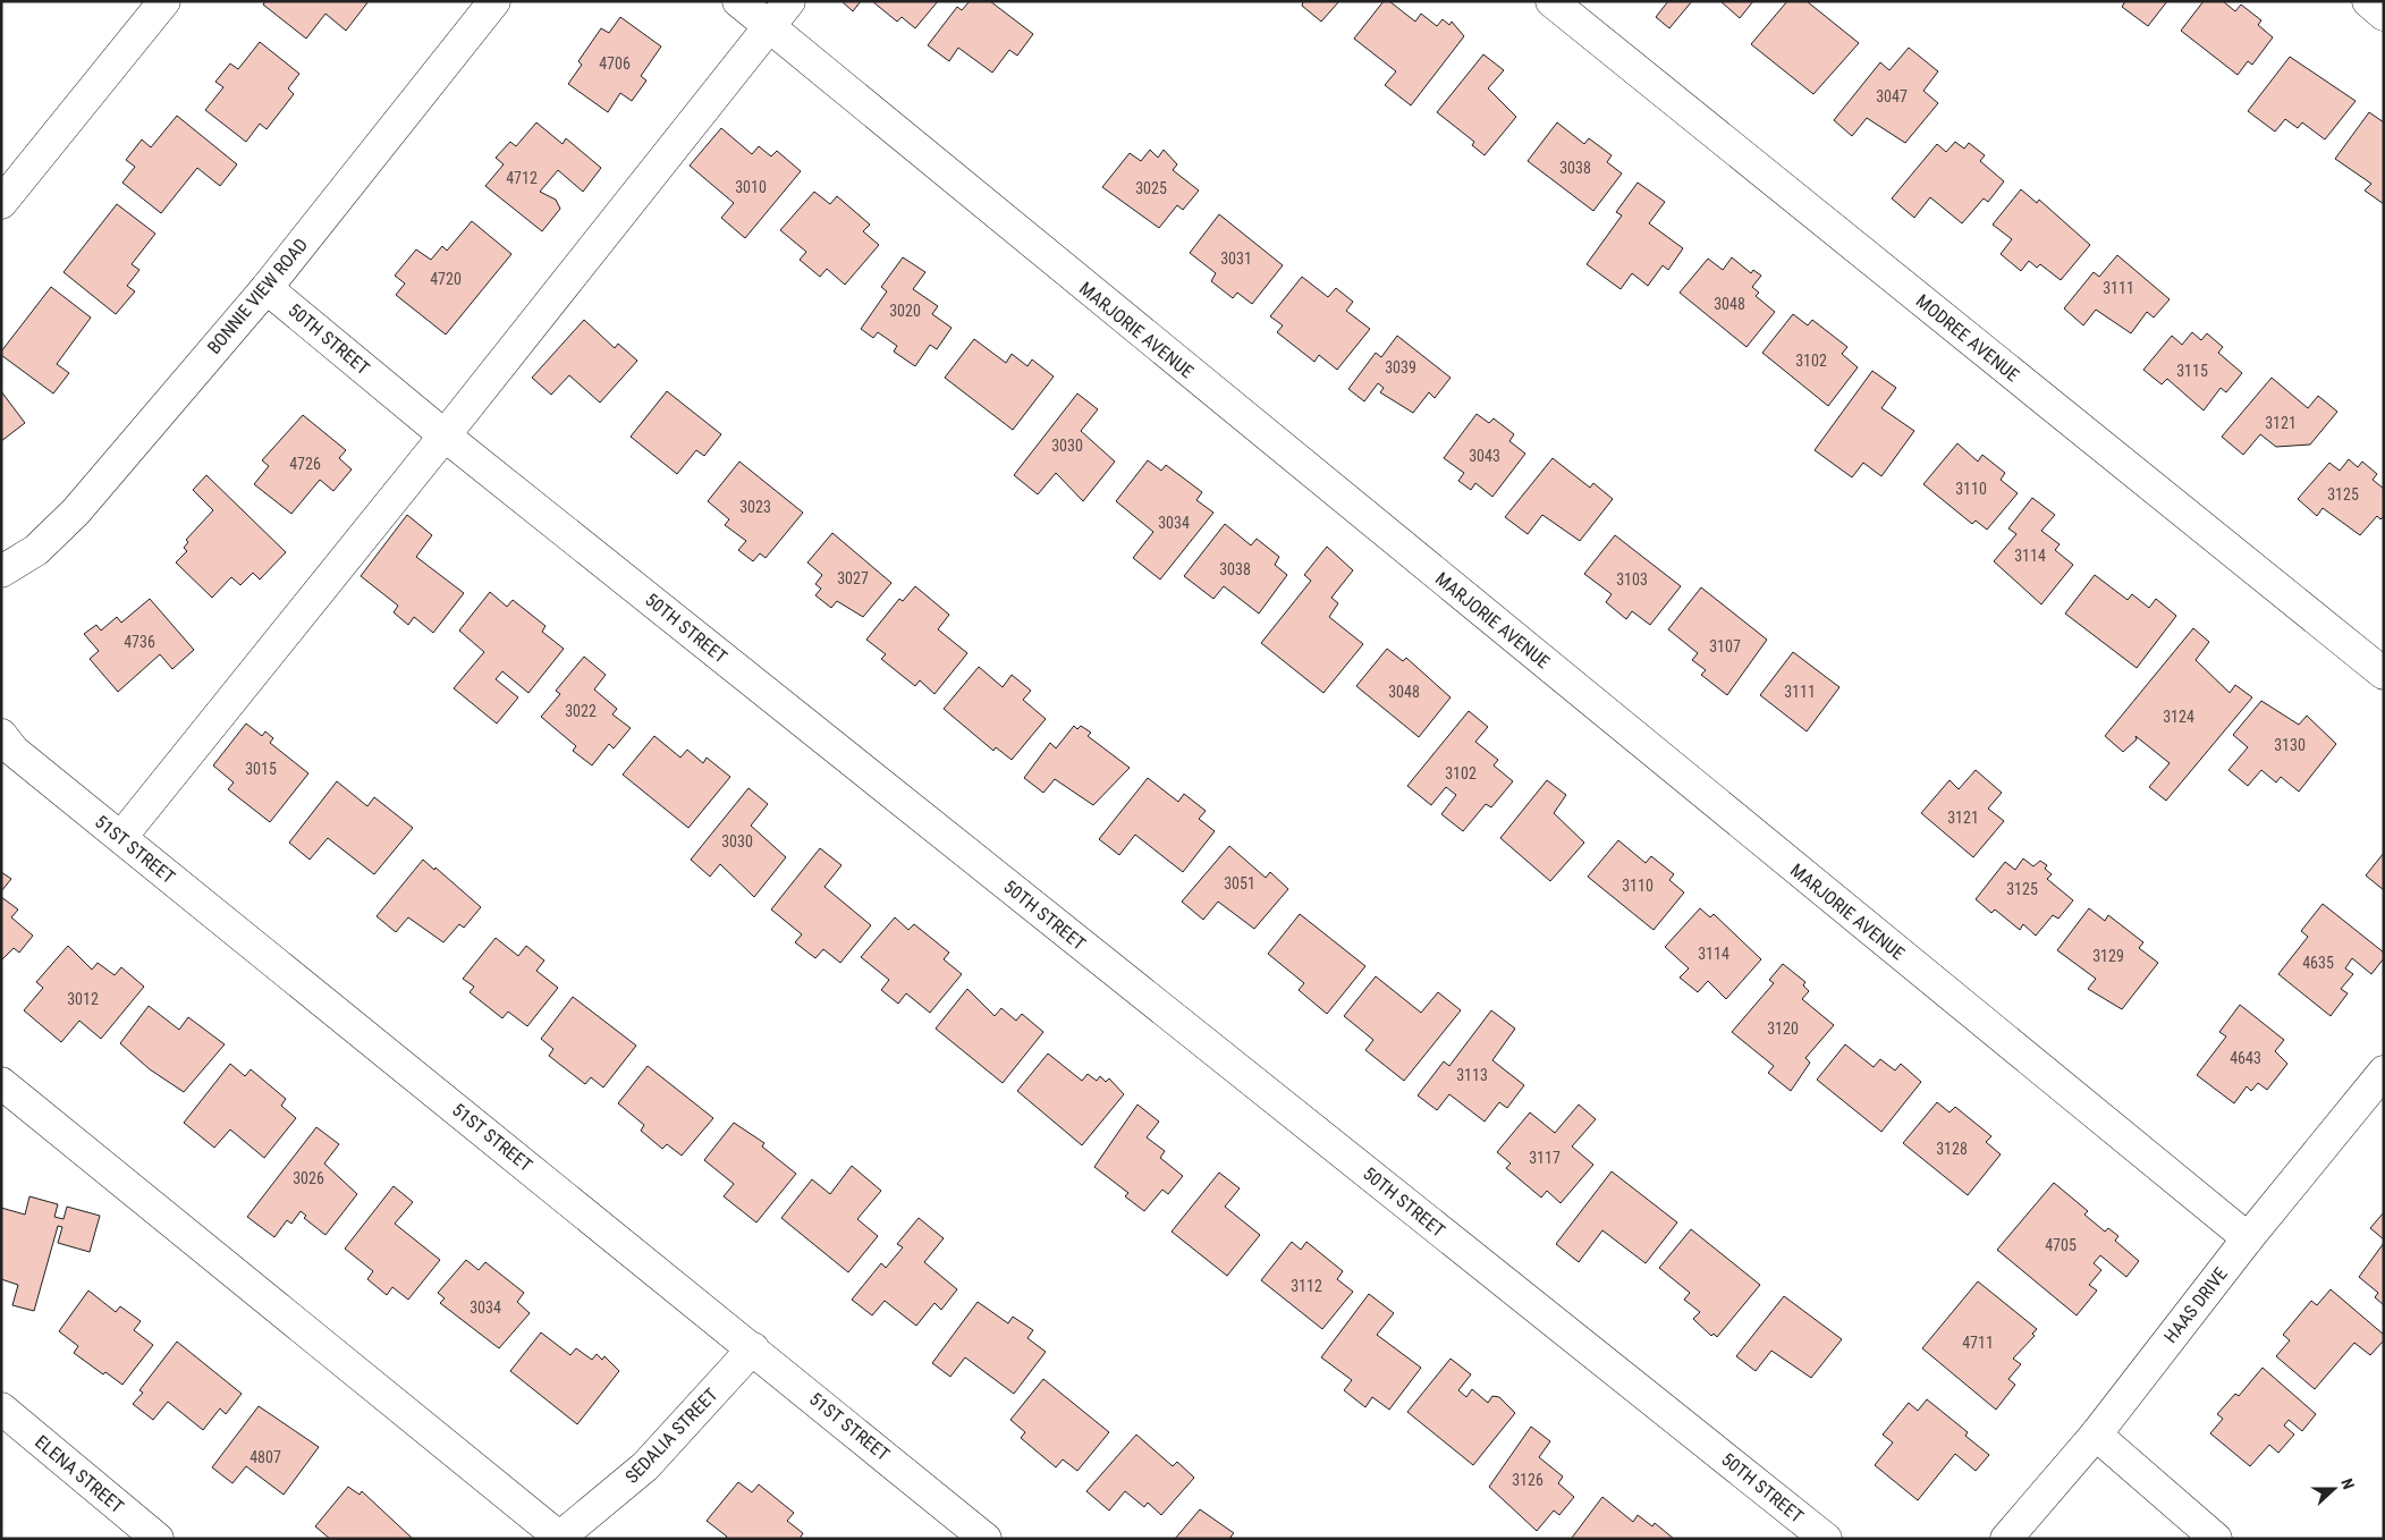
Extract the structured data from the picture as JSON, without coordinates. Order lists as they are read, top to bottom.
{
  "streets": {
    "street": [
      "BONNIE VIEW ROAD",
      "MARJORIE AVENUE",
      "MODREE AVENUE",
      "50TH STREET",
      "51ST STREET",
      "HAAS DRIVE",
      "SEDALIA STREET",
      "ELENA STREET"
    ]
  },
  "crossings": [
    ["BONNIE VIEW ROAD", "50TH STREET"],
    ["MARJORIE AVENUE", "HAAS DRIVE"],
    ["51ST STREET", "SEDALIA STREET"]
  ],
  "house_numbers": [
    "4706",
    "3047",
    "3038",
    "4712",
    "3010",
    "3025",
    "3031",
    "4720",
    "3111",
    "3048",
    "3020",
    "3102",
    "3039",
    "3115",
    "3121",
    "3030",
    "3043",
    "4726",
    "3110",
    "3125",
    "3023",
    "3034",
    "3114",
    "3038",
    "3027",
    "3103",
    "4736",
    "3107",
    "3048",
    "3111",
    "3022",
    "3124",
    "3130",
    "3015",
    "3102",
    "3121",
    "3030",
    "3051",
    "3110",
    "3125",
    "3114",
    "3129",
    "4635",
    "3012",
    "3120",
    "4643",
    "3113",
    "3128",
    "3117",
    "3026",
    "4705",
    "3112",
    "3034",
    "4711",
    "4807",
    "3126"
  ],
  "north": "right"
}
